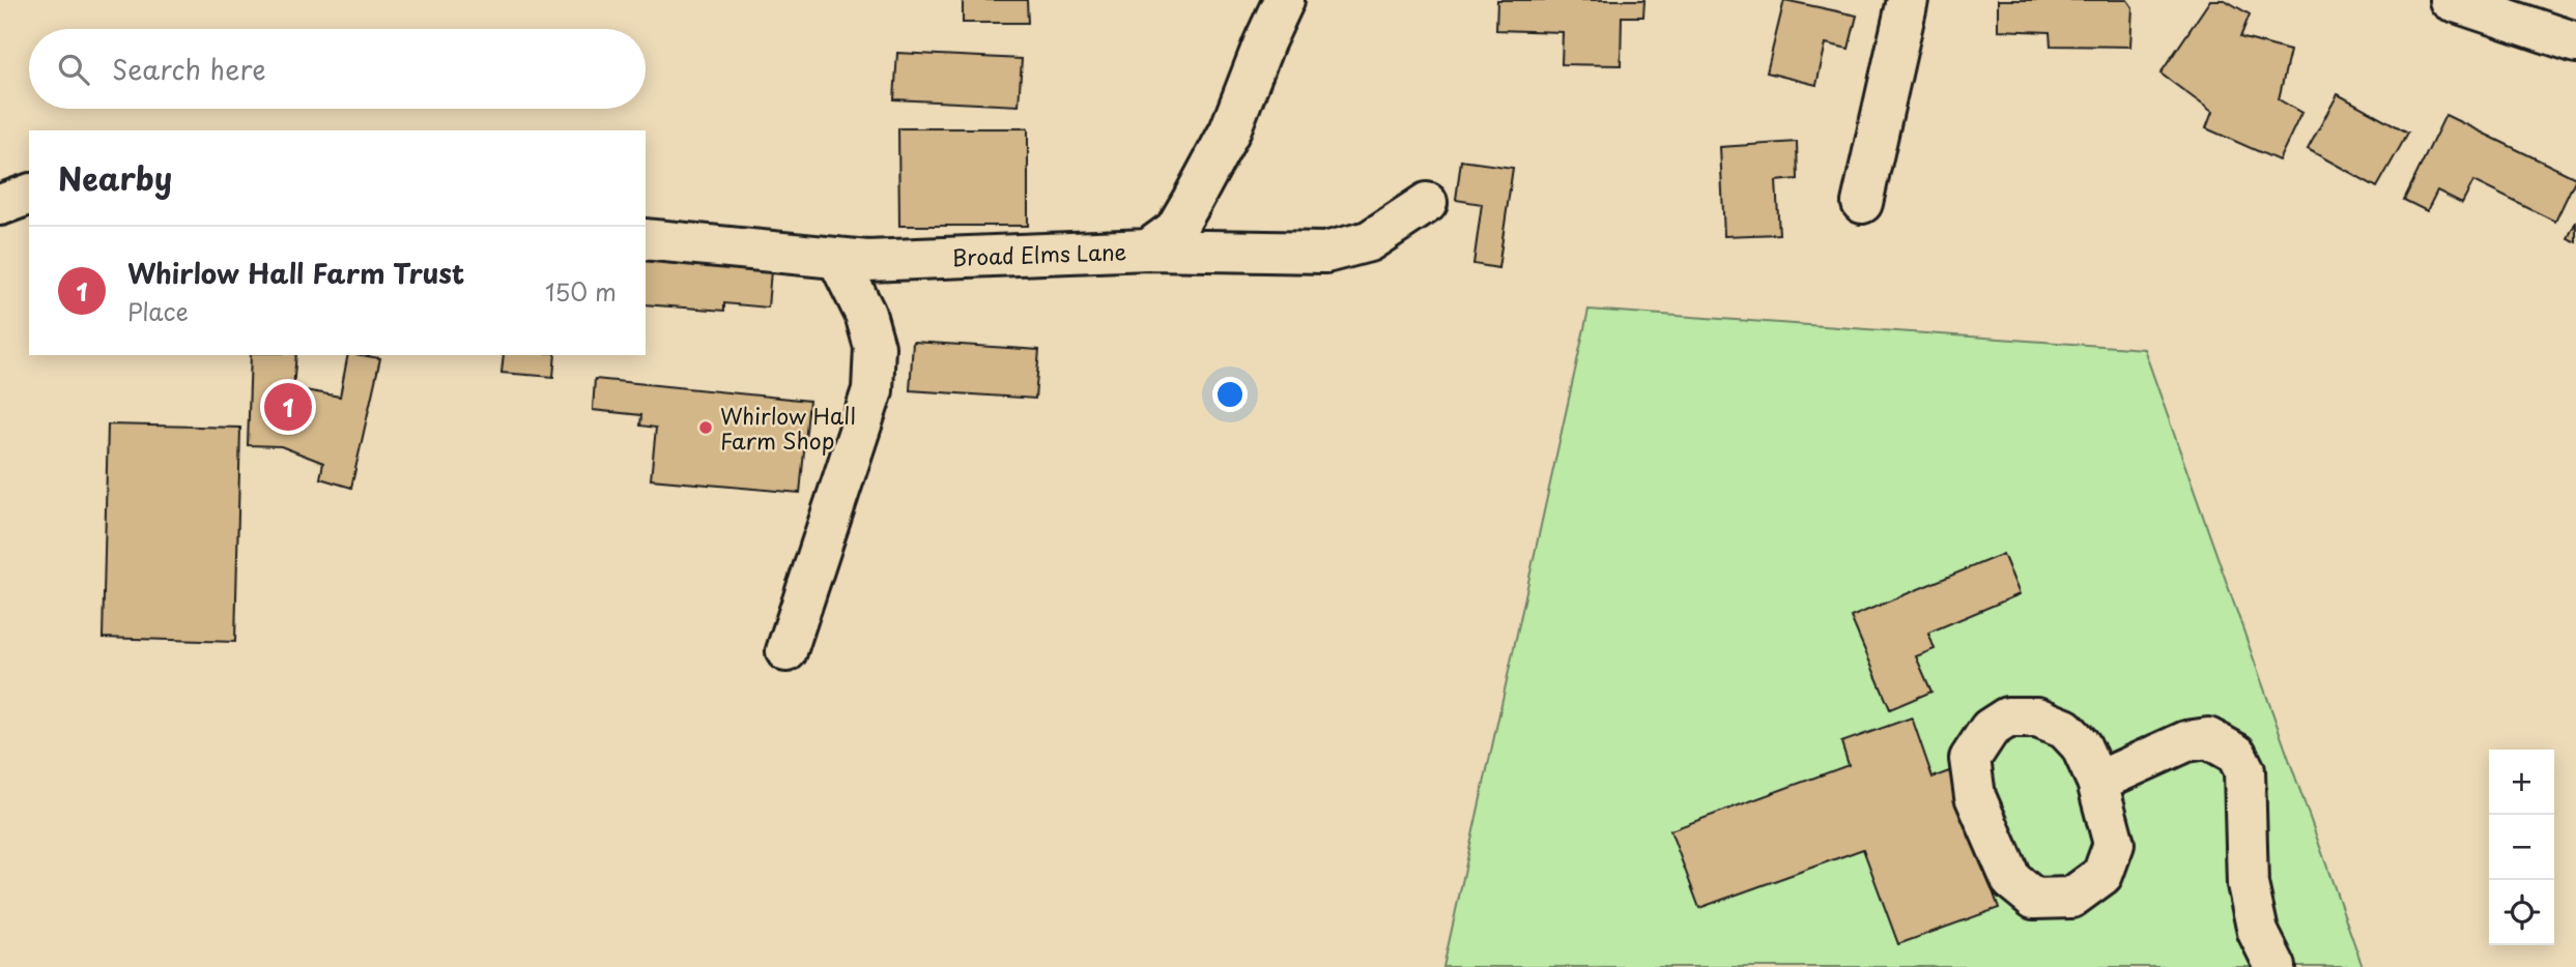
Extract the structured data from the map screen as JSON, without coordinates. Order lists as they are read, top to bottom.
{
  "streets": {
    "street": ["Broad Elms Lane"]
  },
  "places": ["Whirlow Hall Farm Shop"],
  "page": {
    "search": "Search here",
    "heading": "Nearby",
    "list": [
      {
        "mark": "1",
        "name": "Whirlow Hall Farm Trust",
        "note": "Place",
        "value": "150 m"
      }
    ],
    "pins": "1",
    "map_buttons": ["+", "−"]
  }
}
